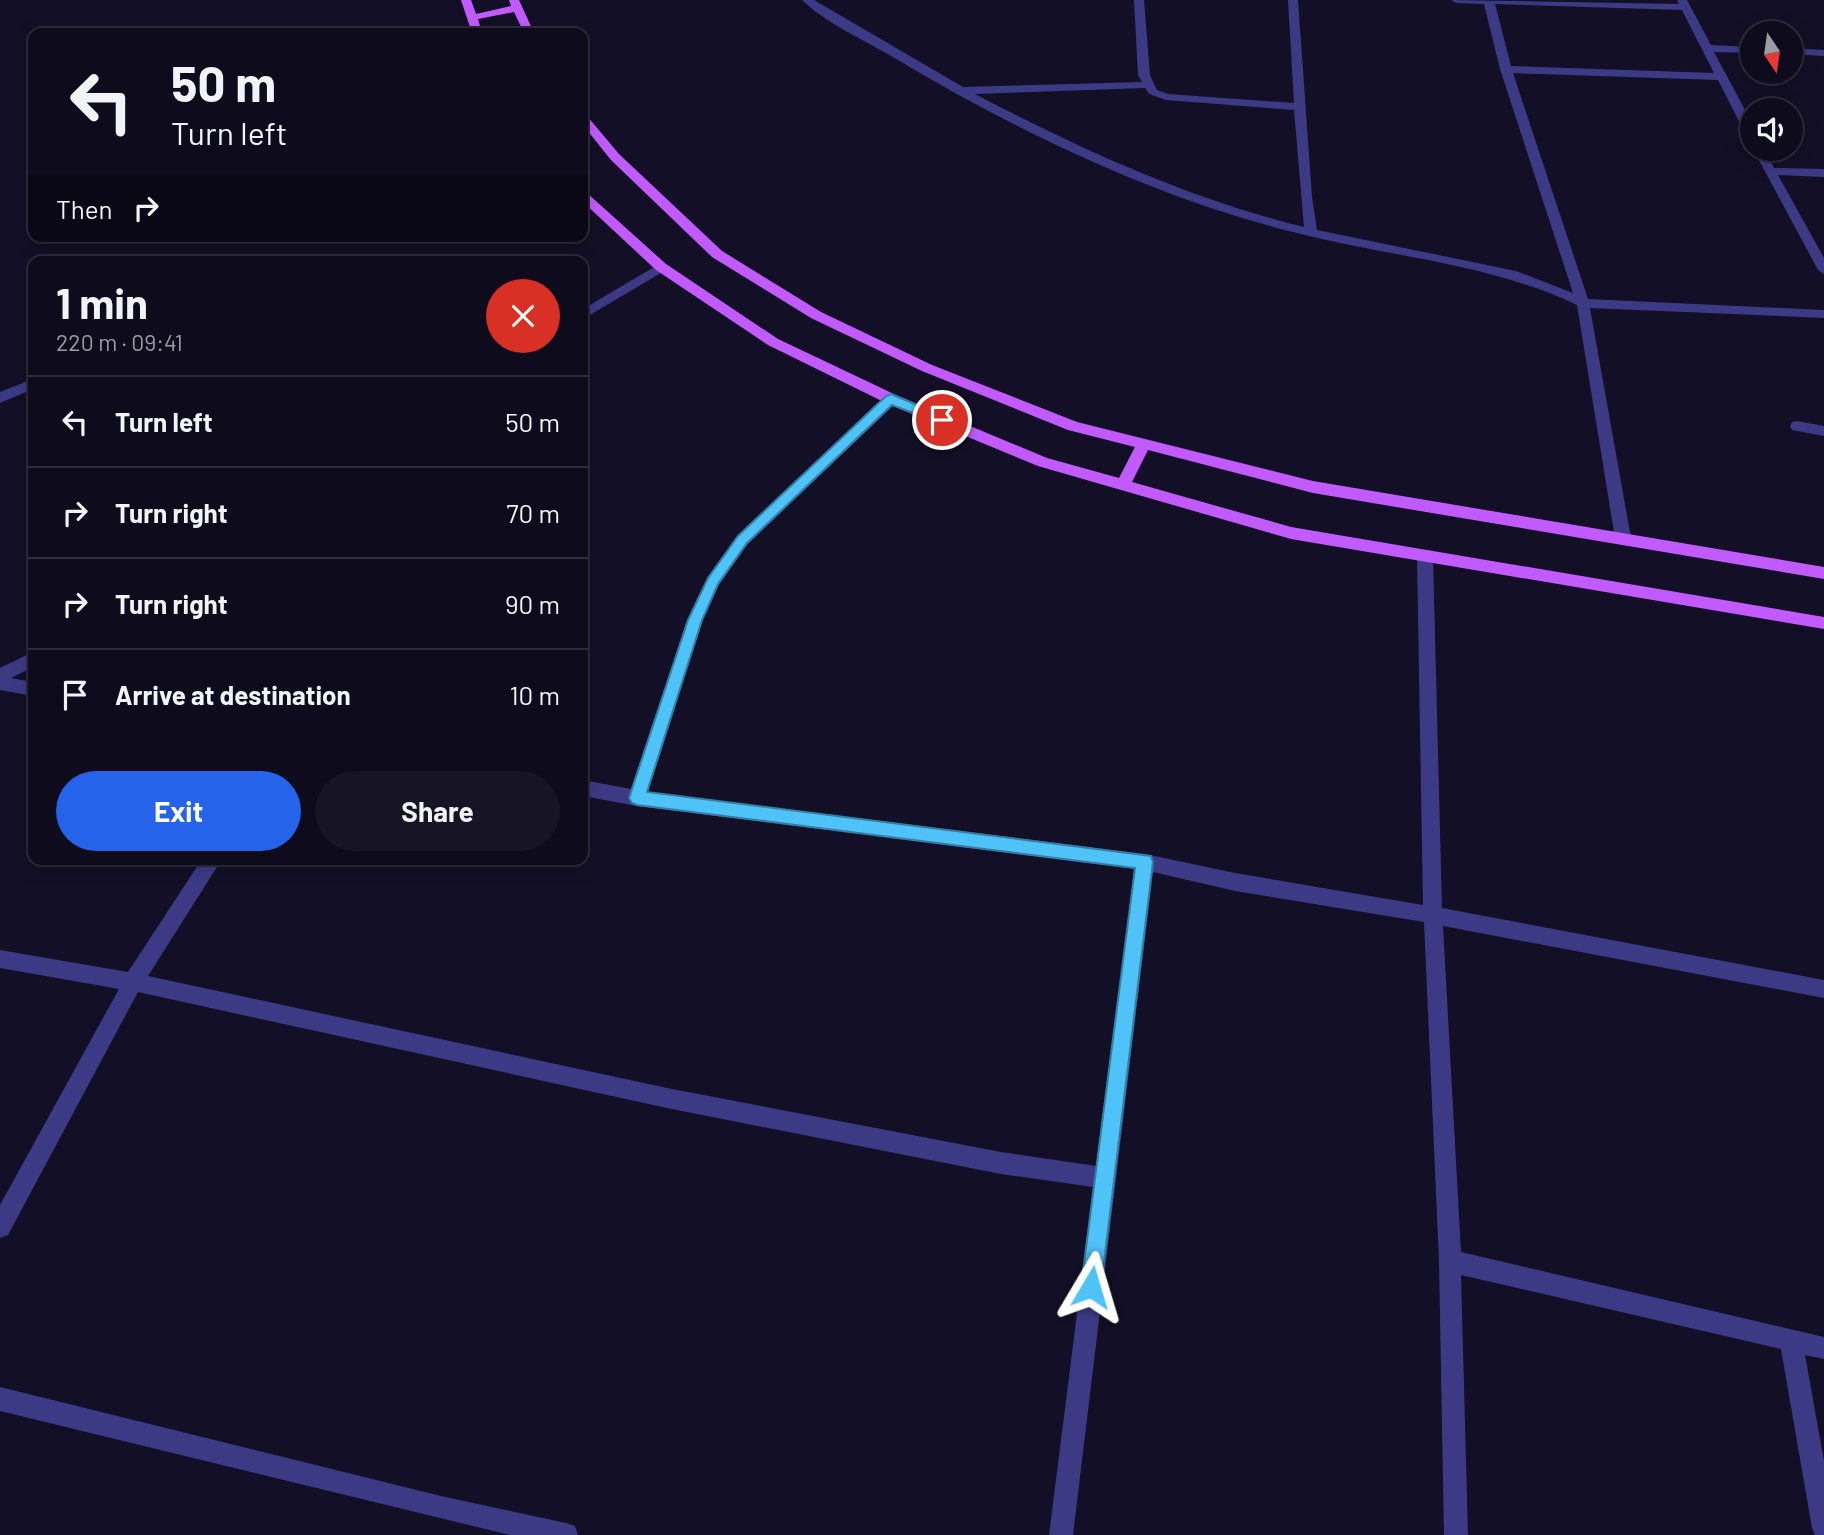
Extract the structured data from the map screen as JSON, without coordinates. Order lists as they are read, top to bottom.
{
  "north": "bottom",
  "page": {
    "turn": ["50 m", "Turn left"],
    "then": "Then",
    "heading": ["1 min", "220 m · 09:41"],
    "list": [
      {
        "name": "Turn left",
        "value": "50 m"
      },
      {
        "name": "Turn right",
        "value": "70 m"
      },
      {
        "name": "Turn right",
        "value": "90 m"
      },
      {
        "name": "Arrive at destination",
        "value": "10 m"
      }
    ],
    "buttons": ["Exit", "Share"]
  }
}
